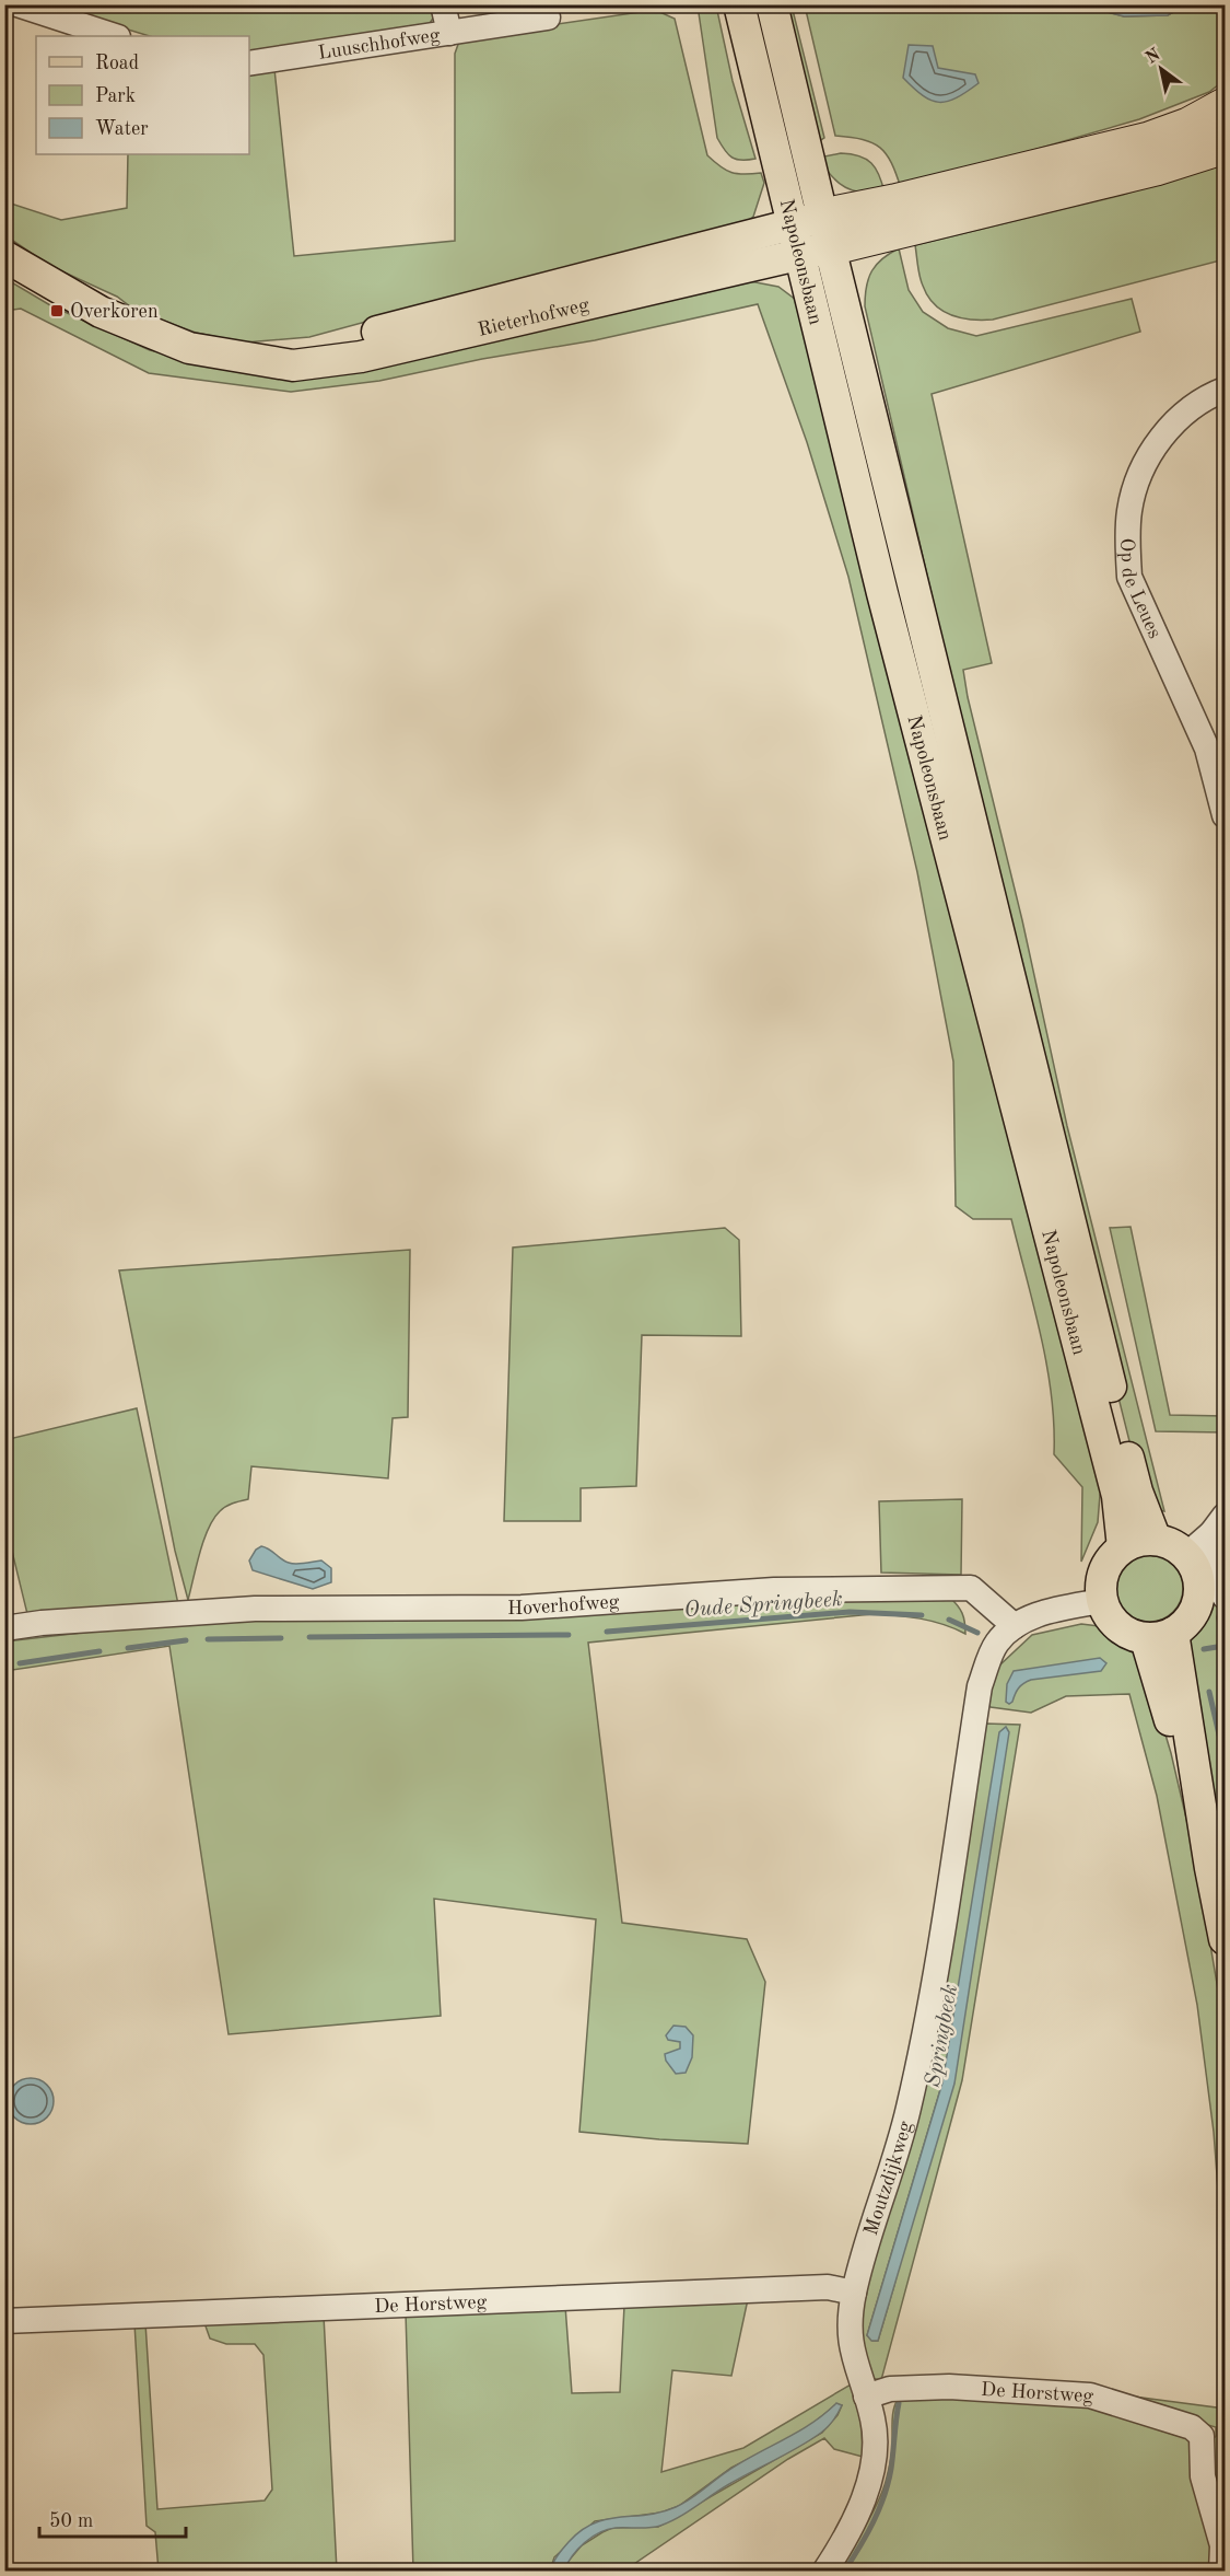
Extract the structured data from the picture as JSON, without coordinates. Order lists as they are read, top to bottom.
{
  "streets": {
    "main road": ["Napoleonsbaan", "Rieterhofweg"],
    "street": [
      "Luuschhofweg",
      "Op de Leues",
      "Hoverhofweg",
      "Moutzdijkweg",
      "De Horstweg"
    ]
  },
  "crossings": [
    ["Napoleonsbaan", "Rieterhofweg"],
    ["Hoverhofweg", "Moutzdijkweg"],
    ["Moutzdijkweg", "De Horstweg"]
  ],
  "water": ["Oude Springbeek", "Springbeek"],
  "places": {
    "transit": ["Overkoren"]
  },
  "legend": ["Road", "Park", "Water"],
  "scale_bar": "50 m",
  "north": "top left"
}
